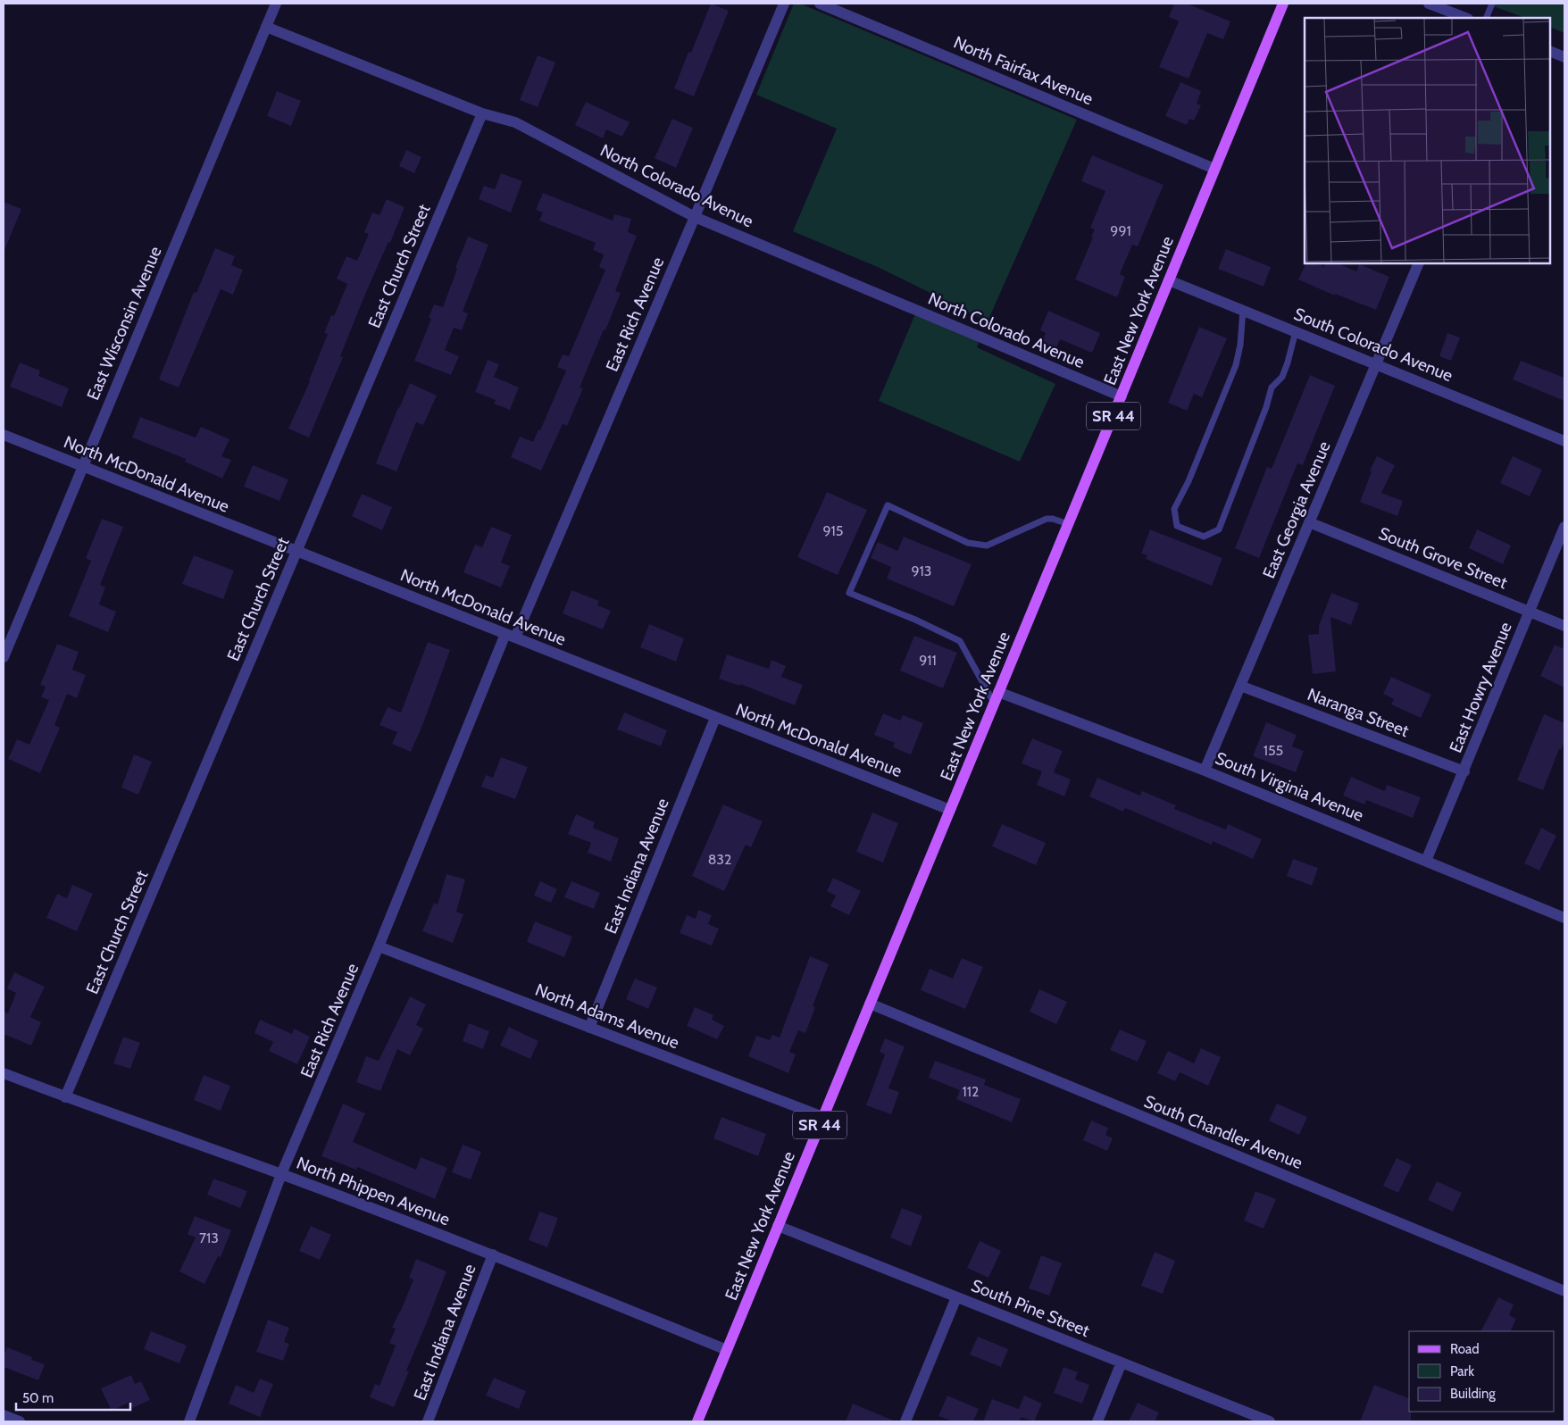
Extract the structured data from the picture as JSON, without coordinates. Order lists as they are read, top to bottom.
{
  "streets": {
    "main road": ["East New York Avenue", "SR 44"],
    "street": [
      "North Fairfax Avenue",
      "North Colorado Avenue",
      "East Church Street",
      "East Rich Avenue",
      "East Wisconsin Avenue",
      "South Colorado Avenue",
      "North McDonald Avenue",
      "East Georgia Avenue",
      "South Grove Street",
      "East Howry Avenue",
      "Naranga Street",
      "South Virginia Avenue",
      "East Indiana Avenue",
      "North Adams Avenue",
      "South Chandler Avenue",
      "North Phippen Avenue",
      "South Pine Street"
    ]
  },
  "crossings": [
    ["North Fairfax Avenue", "East New York Avenue"],
    ["North Colorado Avenue", "East Church Street"],
    ["North Colorado Avenue", "East New York Avenue"],
    ["North Colorado Avenue", "East Rich Avenue"],
    ["North Colorado Avenue", "East Wisconsin Avenue"],
    ["East Church Street", "North McDonald Avenue"],
    ["East Church Street", "North Phippen Avenue"],
    ["East New York Avenue", "South Colorado Avenue"],
    ["East New York Avenue", "North McDonald Avenue"],
    ["East New York Avenue", "South Virginia Avenue"],
    ["East New York Avenue", "North Adams Avenue"],
    ["East New York Avenue", "South Chandler Avenue"],
    ["East New York Avenue", "North Phippen Avenue"],
    ["East New York Avenue", "South Pine Street"],
    ["East Rich Avenue", "North McDonald Avenue"],
    ["East Rich Avenue", "North Adams Avenue"],
    ["East Rich Avenue", "North Phippen Avenue"],
    ["East Wisconsin Avenue", "North McDonald Avenue"],
    ["South Colorado Avenue", "East Georgia Avenue"],
    ["North McDonald Avenue", "East Indiana Avenue"],
    ["East Georgia Avenue", "South Grove Street"],
    ["East Georgia Avenue", "Naranga Street"],
    ["East Georgia Avenue", "South Virginia Avenue"],
    ["South Grove Street", "East Howry Avenue"],
    ["East Howry Avenue", "Naranga Street"],
    ["East Howry Avenue", "South Virginia Avenue"],
    ["East Indiana Avenue", "North Adams Avenue"],
    ["East Indiana Avenue", "North Phippen Avenue"]
  ],
  "house_numbers": [
    "991",
    "915",
    "913",
    "911",
    "155",
    "832",
    "112",
    "713"
  ],
  "legend": ["Road", "Park", "Building"],
  "scale_bar": "50 m"
}
